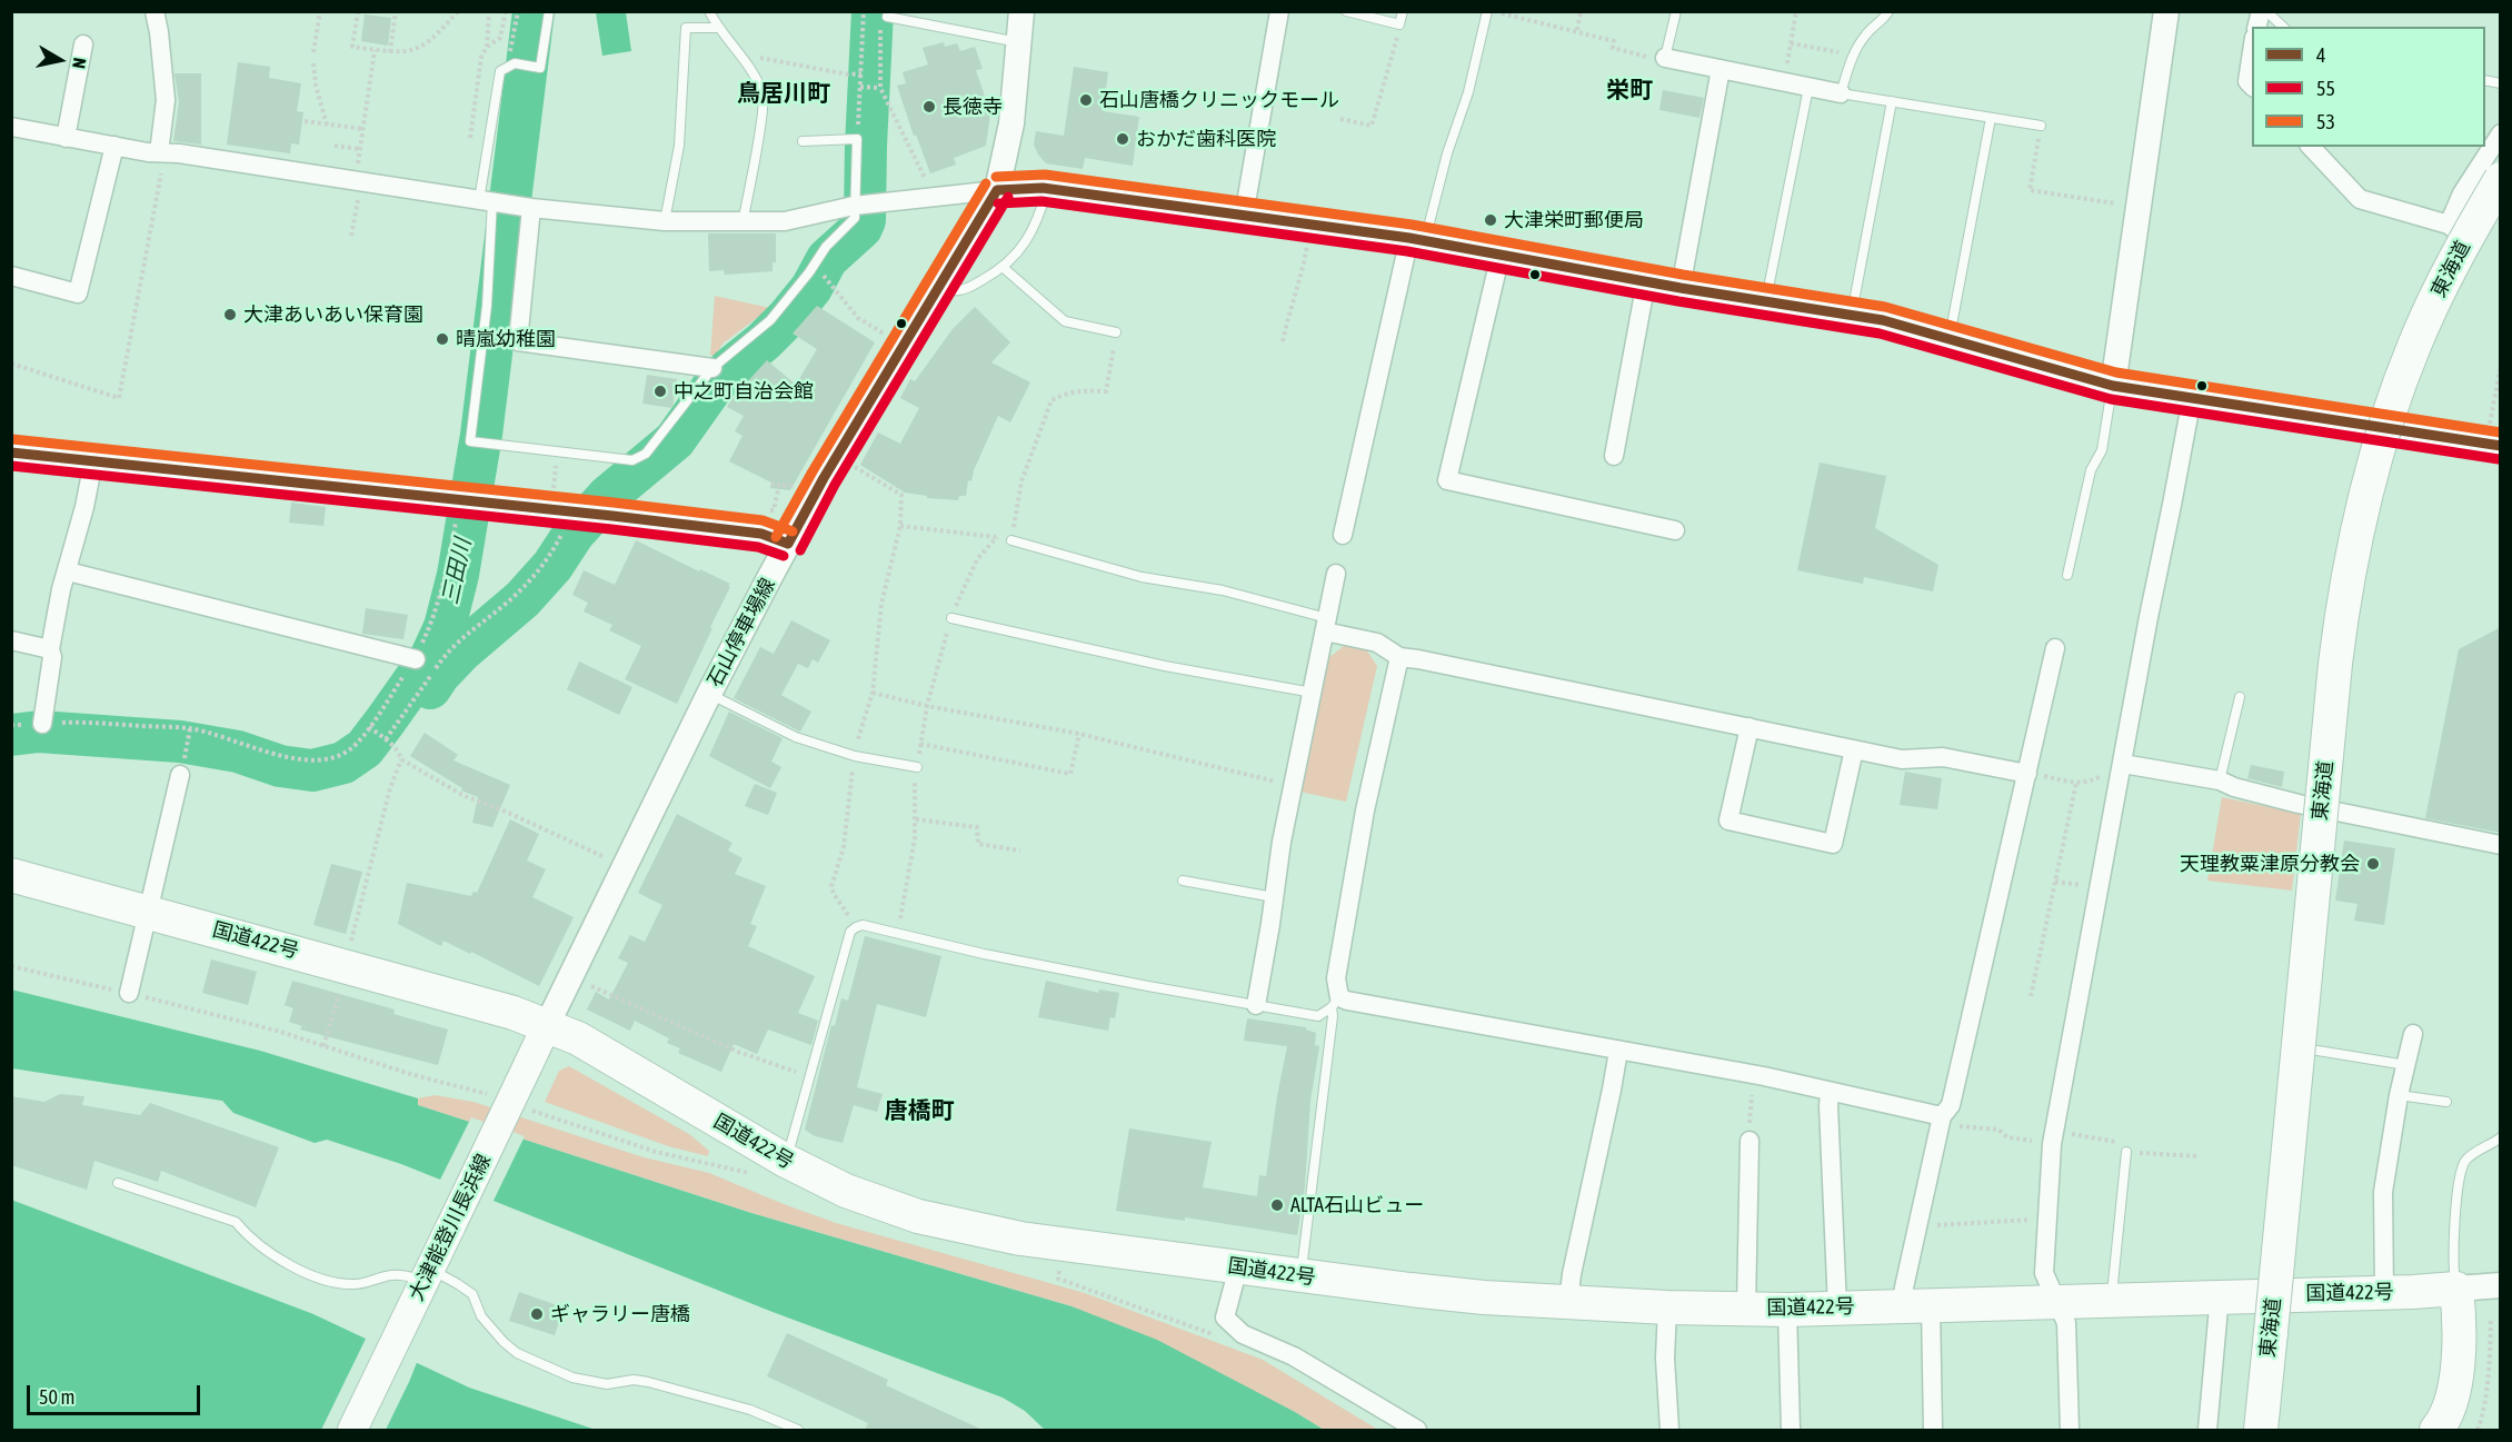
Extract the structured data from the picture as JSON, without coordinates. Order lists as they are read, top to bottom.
{
  "streets": {
    "highway": ["東海道", "国道422号"],
    "main road": ["石山停車場線", "大津能登川長浜線"]
  },
  "crossings": [
    ["石山停車場線", "国道422号"],
    ["石山停車場線", "大津能登川長浜線"],
    ["国道422号", "大津能登川長浜線"]
  ],
  "districts": ["栄町", "鳥居川町", "唐橋町"],
  "water": ["三田川"],
  "places": [
    "石山唐橋クリニックモール",
    "長徳寺",
    "おかだ歯科医院",
    "大津栄町郵便局",
    "大津あいあい保育園",
    "晴嵐幼稚園",
    "中之町自治会館",
    "天理教粟津原分教会",
    "ALTA石山ビュー",
    "ギャラリー唐橋"
  ],
  "lines": ["transit line 53", "transit line 4", "transit line 55"],
  "legend": ["4", "55", "53"],
  "scale_bar": "50 m",
  "north": "right"
}
